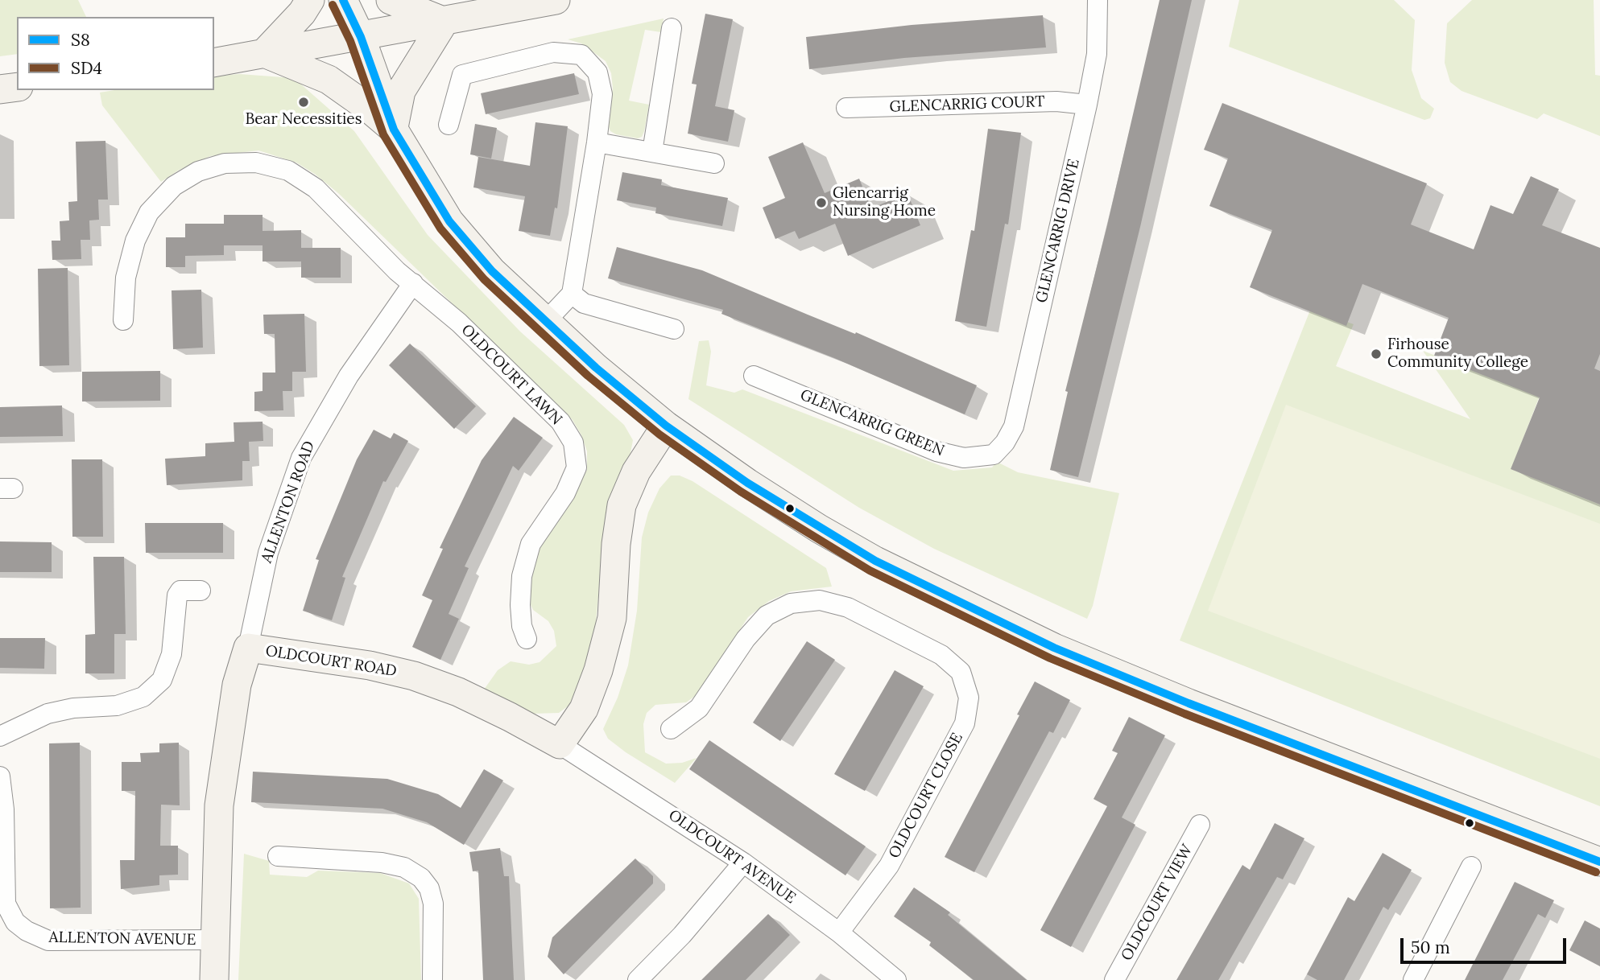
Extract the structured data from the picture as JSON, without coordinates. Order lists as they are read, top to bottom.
{
  "streets": {
    "main road": ["OLDCOURT ROAD"],
    "street": [
      "GLENCARRIG COURT",
      "GLENCARRIG DRIVE",
      "OLDCOURT LAWN",
      "GLENCARRIG GREEN",
      "ALLENTON ROAD",
      "OLDCOURT CLOSE",
      "OLDCOURT AVENUE",
      "OLDCOURT VIEW",
      "ALLENTON AVENUE"
    ]
  },
  "crossings": [
    ["GLENCARRIG COURT", "GLENCARRIG DRIVE"],
    ["GLENCARRIG DRIVE", "GLENCARRIG GREEN"],
    ["OLDCOURT LAWN", "ALLENTON ROAD"],
    ["ALLENTON ROAD", "OLDCOURT ROAD"],
    ["OLDCOURT ROAD", "OLDCOURT AVENUE"],
    ["OLDCOURT ROAD", "ALLENTON AVENUE"],
    ["OLDCOURT CLOSE", "OLDCOURT AVENUE"]
  ],
  "places": ["Bear Necessities", "Glencarrig Nursing Home", "Firhouse Community College"],
  "lines": ["transit line S8", "transit line SD4"],
  "legend": ["S8", "SD4"],
  "scale_bar": "50 m"
}
